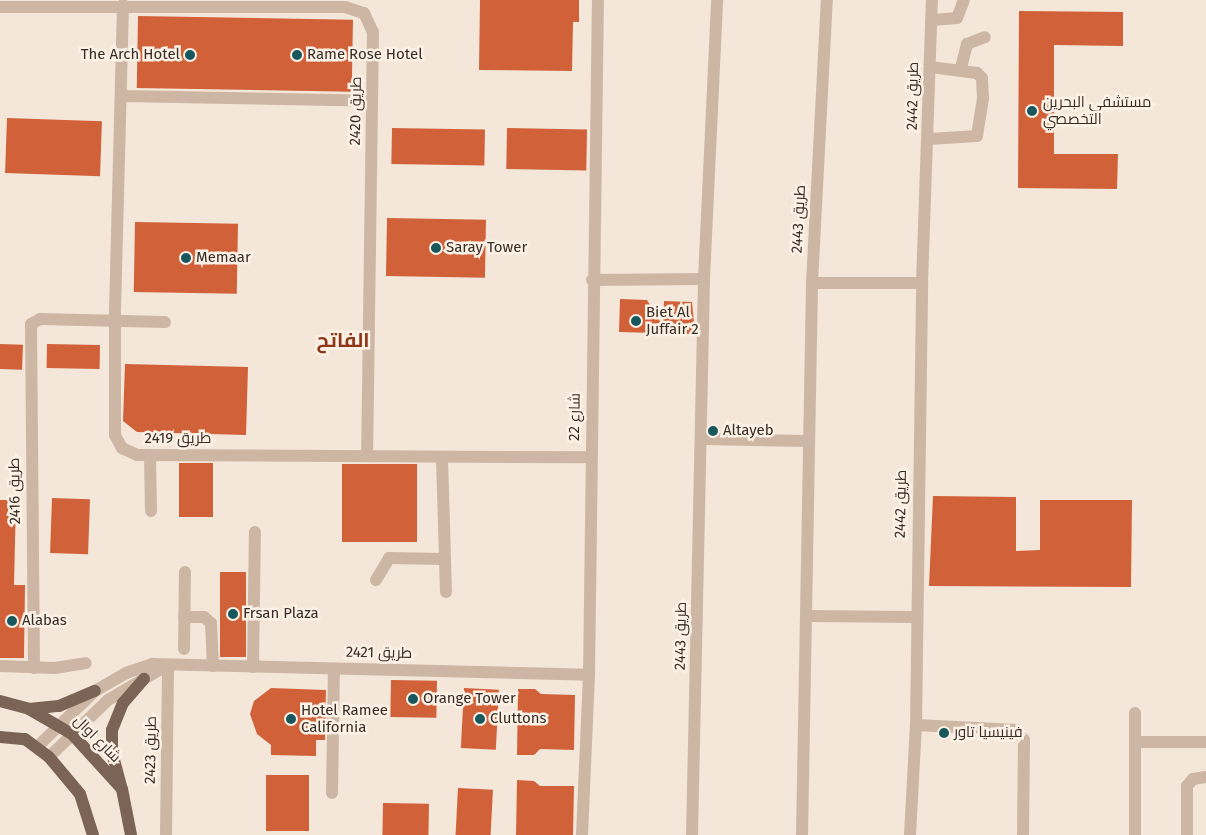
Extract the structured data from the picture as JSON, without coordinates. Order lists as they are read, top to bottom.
{
  "streets": {
    "main road": ["شارع اوال"],
    "street": [
      "طريق 2442",
      "طريق 2420",
      "طريق 2443",
      "شارع 22",
      "طريق 2419",
      "طريق 2416",
      "طريق 2421",
      "طريق 2423"
    ]
  },
  "crossings": [
    ["طريق 2420", "طريق 2419"],
    ["شارع 22", "طريق 2419"],
    ["شارع 22", "طريق 2421"],
    ["طريق 2419", "طريق 2416"],
    ["طريق 2421", "شارع اوال"],
    ["طريق 2421", "طريق 2423"]
  ],
  "districts": ["الفاتح"],
  "places": [
    "The Arch Hotel",
    "Rame Rose Hotel",
    "مستشفى البحرين التخصصي",
    "Saray Tower",
    "Memaar",
    "Biet Al Juffair 2",
    "Altayeb",
    "Frsan Plaza",
    "Alabas",
    "Orange Tower",
    "Hotel Ramee California",
    "Cluttons",
    "فينيسيا تاور"
  ]
}
